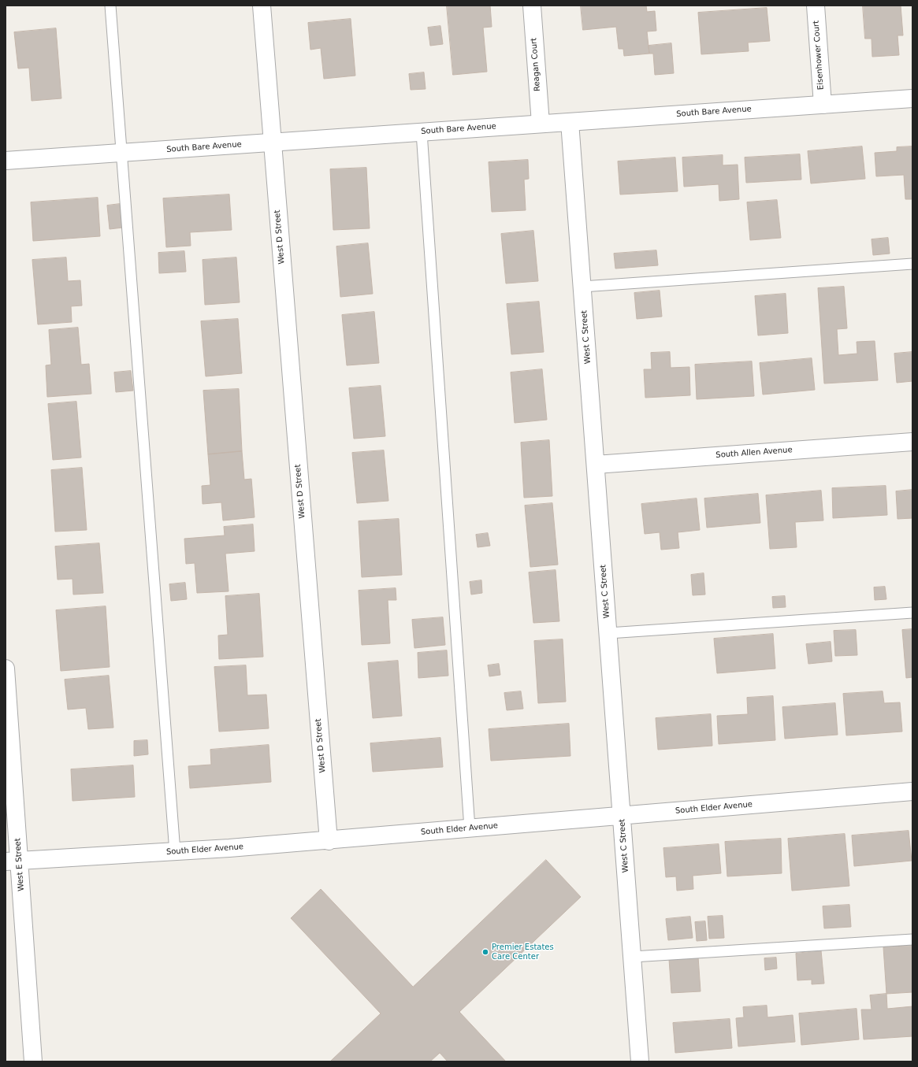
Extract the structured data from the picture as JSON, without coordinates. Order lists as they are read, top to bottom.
{
  "streets": {
    "street": [
      "Eisenhower Court",
      "Reagan Court",
      "South Bare Avenue",
      "West D Street",
      "West C Street",
      "South Allen Avenue",
      "South Elder Avenue",
      "West E Street"
    ]
  },
  "crossings": [
    ["Eisenhower Court", "South Bare Avenue"],
    ["Reagan Court", "South Bare Avenue"],
    ["South Bare Avenue", "West D Street"],
    ["South Bare Avenue", "West C Street"],
    ["West D Street", "South Elder Avenue"],
    ["West C Street", "South Allen Avenue"],
    ["West C Street", "South Elder Avenue"],
    ["South Elder Avenue", "West E Street"]
  ],
  "places": ["Premier Estates Care Center"]
}
